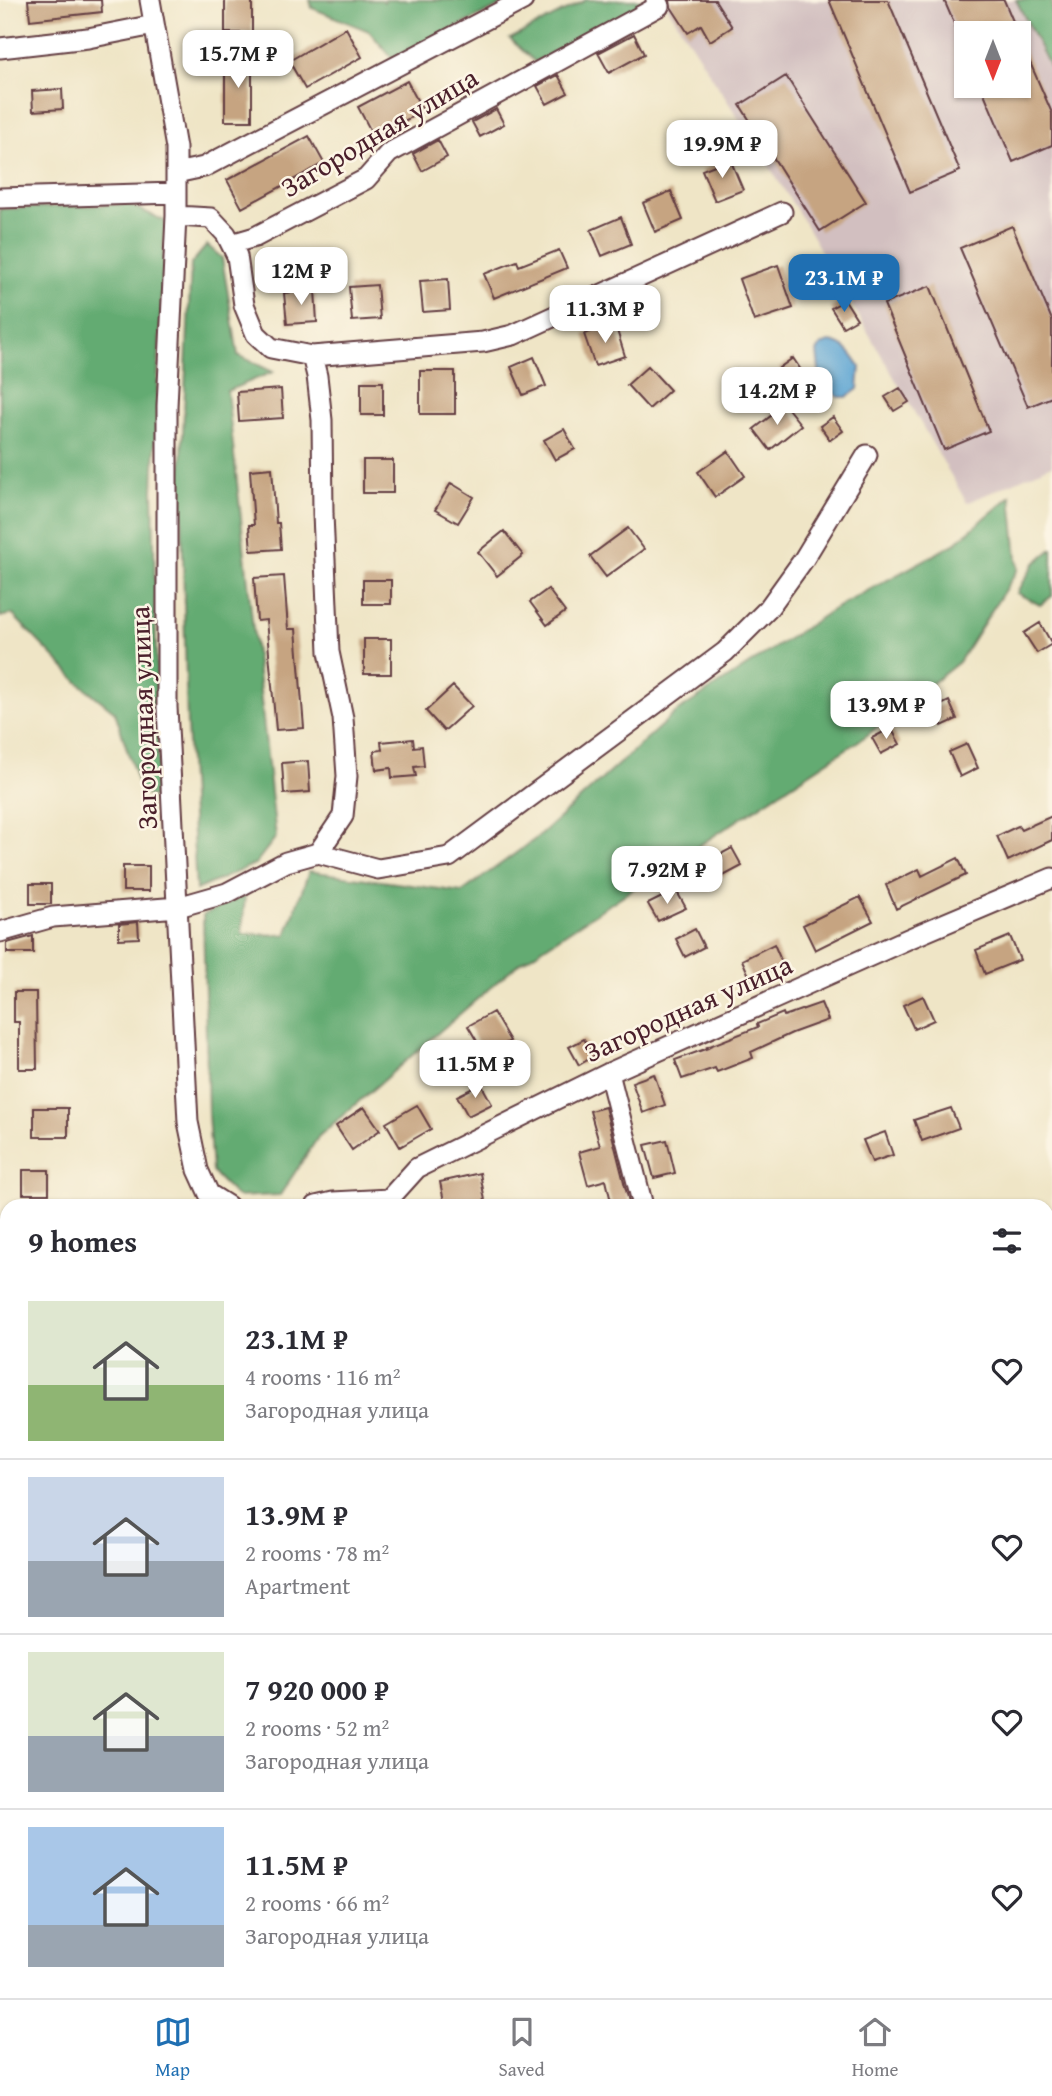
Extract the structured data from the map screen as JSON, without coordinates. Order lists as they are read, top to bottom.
{
  "streets": {
    "street": ["Загородная улица"]
  },
  "north": "bottom",
  "page": {
    "price": [
      "15.7M ₽",
      "19.9M ₽",
      "12M ₽",
      "23.1M ₽",
      "11.3M ₽",
      "14.2M ₽",
      "13.9M ₽",
      "7.92M ₽",
      "11.5M ₽"
    ],
    "heading": "9 homes",
    "list": [
      {
        "name": "23.1M ₽",
        "note": "4 rooms · 116 m² · Загородная улица"
      },
      {
        "name": "13.9M ₽",
        "note": "2 rooms · 78 m² · Apartment"
      },
      {
        "name": "7 920 000 ₽",
        "note": "2 rooms · 52 m² · Загородная улица"
      },
      {
        "name": "11.5M ₽",
        "note": "2 rooms · 66 m² · Загородная улица"
      }
    ],
    "tabs": ["Map", "Saved", "Home"]
  }
}
